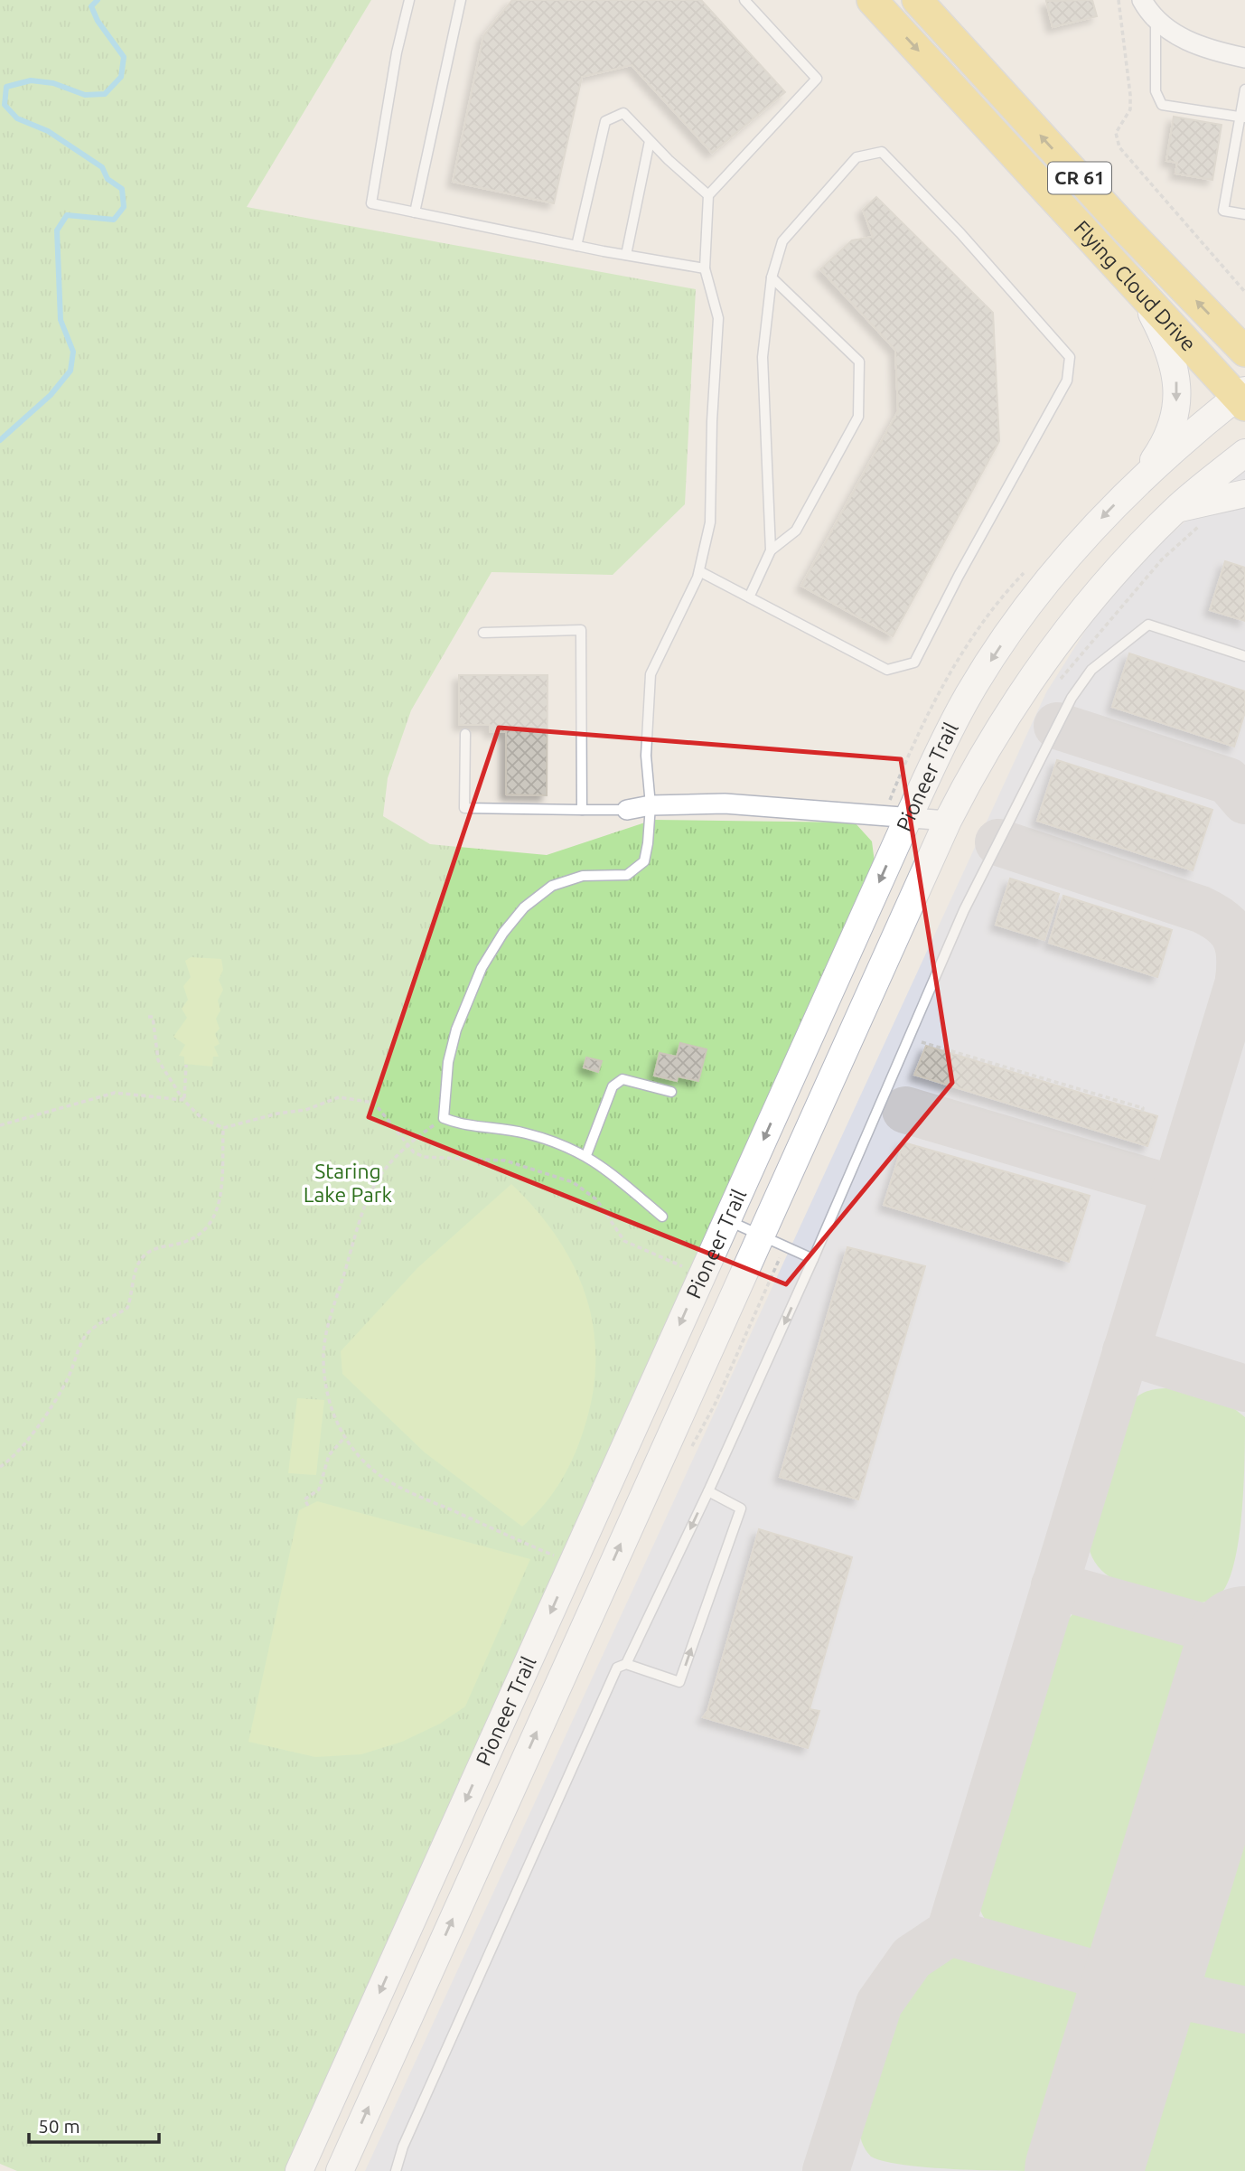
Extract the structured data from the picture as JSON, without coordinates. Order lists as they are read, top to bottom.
{
  "streets": {
    "main road": ["CR 61", "Flying Cloud Drive", "Pioneer Trail"]
  },
  "crossings": [
    ["Flying Cloud Drive", "Pioneer Trail"]
  ],
  "parks": ["Staring Lake Park"],
  "scale_bar": "50 m"
}
